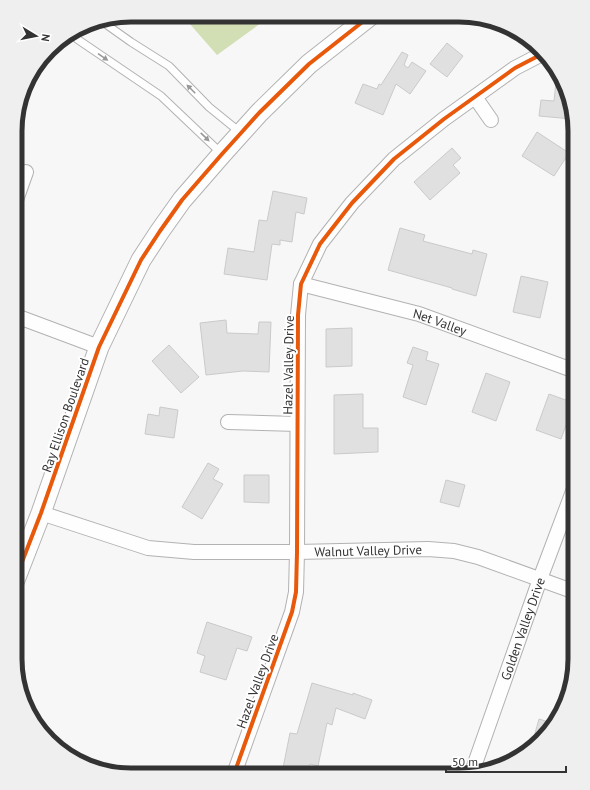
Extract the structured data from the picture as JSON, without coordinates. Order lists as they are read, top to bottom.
{
  "streets": {
    "main road": ["Ray Ellison Boulevard"],
    "street": [
      "Net Valley",
      "Hazel Valley Drive",
      "Walnut Valley Drive",
      "Golden Valley Drive"
    ]
  },
  "crossings": [
    ["Net Valley", "Hazel Valley Drive"],
    ["Hazel Valley Drive", "Walnut Valley Drive"],
    ["Ray Ellison Boulevard", "Walnut Valley Drive"],
    ["Walnut Valley Drive", "Golden Valley Drive"]
  ],
  "scale_bar": "50 m",
  "north": "right"
}
